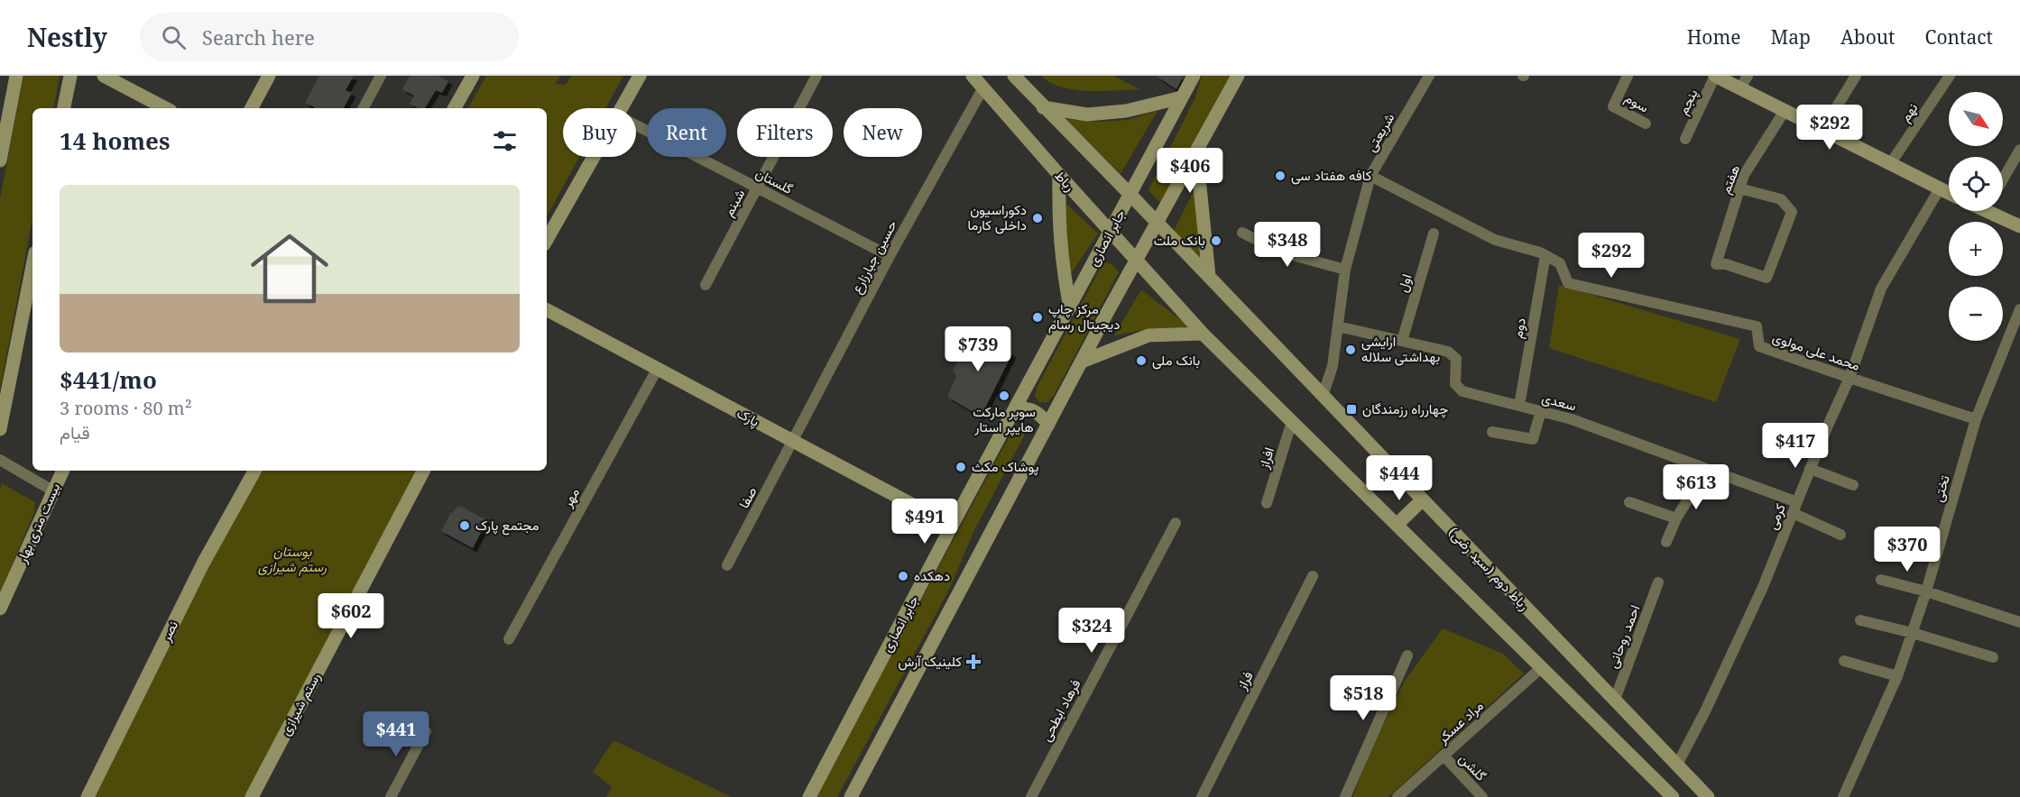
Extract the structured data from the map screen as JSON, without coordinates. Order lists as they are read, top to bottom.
{
  "streets": {
    "main road": [
      "رباط",
      "جابر انصاری",
      "پارک",
      "بیست متری بهار",
      "رباط دوم (سید رضی)",
      "نصر",
      "رستم شیرازی"
    ],
    "street": [
      "پنجم",
      "سوم",
      "نهم",
      "شریعتی",
      "هفتم",
      "گلستان",
      "شبنم",
      "حسین جبارزارع",
      "اول",
      "دوم",
      "محمد علی مولوی",
      "سعدی",
      "افراز",
      "تختی",
      "مهر",
      "صفا",
      "کرمی",
      "احمد روحانی",
      "فراز",
      "فرهاد ابطحی",
      "مراد عسکر",
      "گلشن"
    ]
  },
  "crossings": [
    ["شریعتی", "محمد علی مولوی"],
    ["شریعتی", "سعدی"],
    ["شریعتی", "رباط دوم (سید رضی)"],
    ["گلستان", "شبنم"],
    ["گلستان", "حسین جبارزارع"],
    ["رباط", "جابر انصاری"],
    ["رباط", "حسین جبارزارع"],
    ["جابر انصاری", "پارک"],
    ["حسین جبارزارع", "پارک"],
    ["حسین جبارزارع", "صفا"],
    ["اول", "سعدی"],
    ["دوم", "محمد علی مولوی"],
    ["دوم", "سعدی"],
    ["محمد علی مولوی", "تختی"],
    ["محمد علی مولوی", "کرمی"],
    ["سعدی", "کرمی"],
    ["پارک", "مهر"],
    ["پارک", "صفا"],
    ["کرمی", "رباط دوم (سید رضی)"],
    ["رباط دوم (سید رضی)", "احمد روحانی"],
    ["مراد عسکر", "گلشن"]
  ],
  "parks": ["بوستان رستم شیرازی"],
  "places": {
    "other": [
      "کافه هفتاد سی",
      "دکوراسیون داخلی کارما",
      "بانک ملت",
      "مرکز چاپ دیجیتال رسام",
      "ارایشی بهداشتی سلاله",
      "بانک ملی",
      "سوپر مارکت هایپر استار",
      "پوشاک مکث",
      "مجتمع پارک",
      "دهکده"
    ],
    "transit": ["چهارراه رزمندگان"],
    "health": ["کلینیک آرش"]
  },
  "north": "bottom right",
  "page": {
    "header": "Nestly",
    "search": "Search here",
    "nav": [
      "Home",
      "Map",
      "About",
      "Contact"
    ],
    "map_buttons": ["+", "−"],
    "price": [
      "$292",
      "$406",
      "$348",
      "$292",
      "$739",
      "$417",
      "$444",
      "$613",
      "$491",
      "$370",
      "$602",
      "$324",
      "$518",
      "$441"
    ],
    "chip": [
      "Buy",
      "Rent",
      "Filters",
      "New"
    ],
    "heading": "14 homes",
    "list": [
      {
        "name": "$441/mo",
        "note": "3 rooms · 80 m² · قیام"
      }
    ]
  }
}
